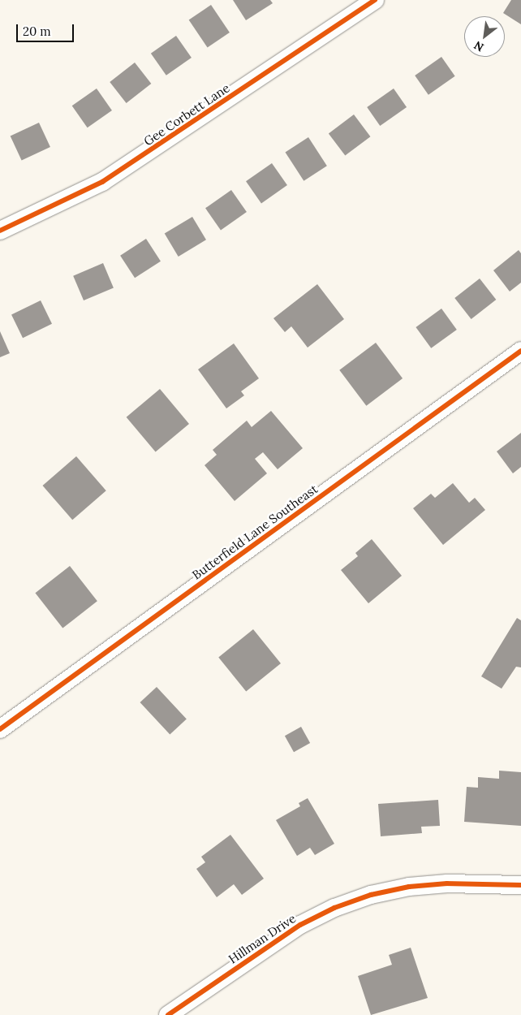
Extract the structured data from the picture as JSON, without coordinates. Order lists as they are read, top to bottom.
{
  "streets": {
    "street": ["Gee Corbett Lane", "Butterfield Lane Southeast", "Hillman Drive"]
  },
  "scale_bar": "20 m",
  "north": "bottom left"
}
